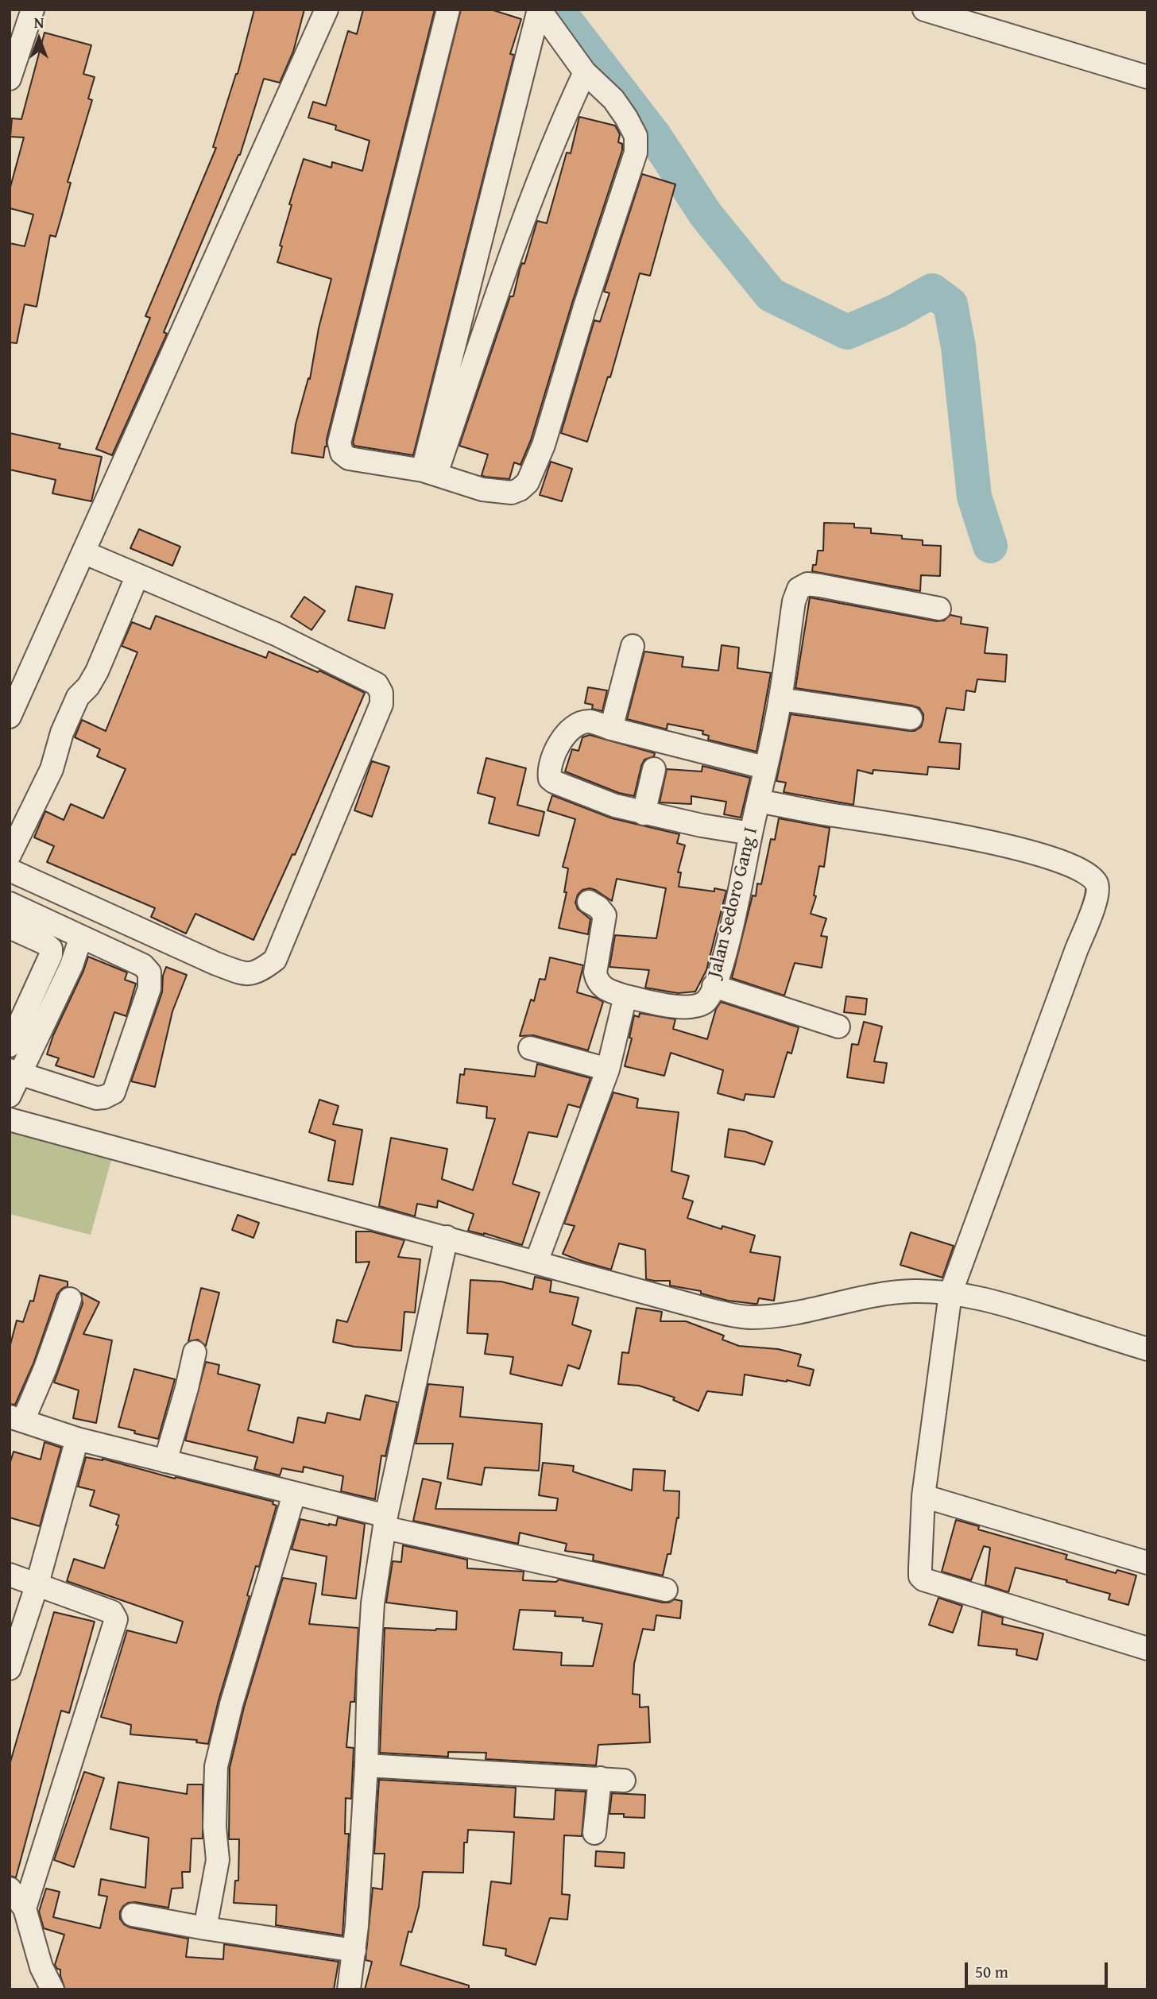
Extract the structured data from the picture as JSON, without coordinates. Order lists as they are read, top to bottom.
{
  "streets": {
    "street": ["Jalan Sedoro Gang I"]
  },
  "scale_bar": "50 m",
  "north": "top"
}
